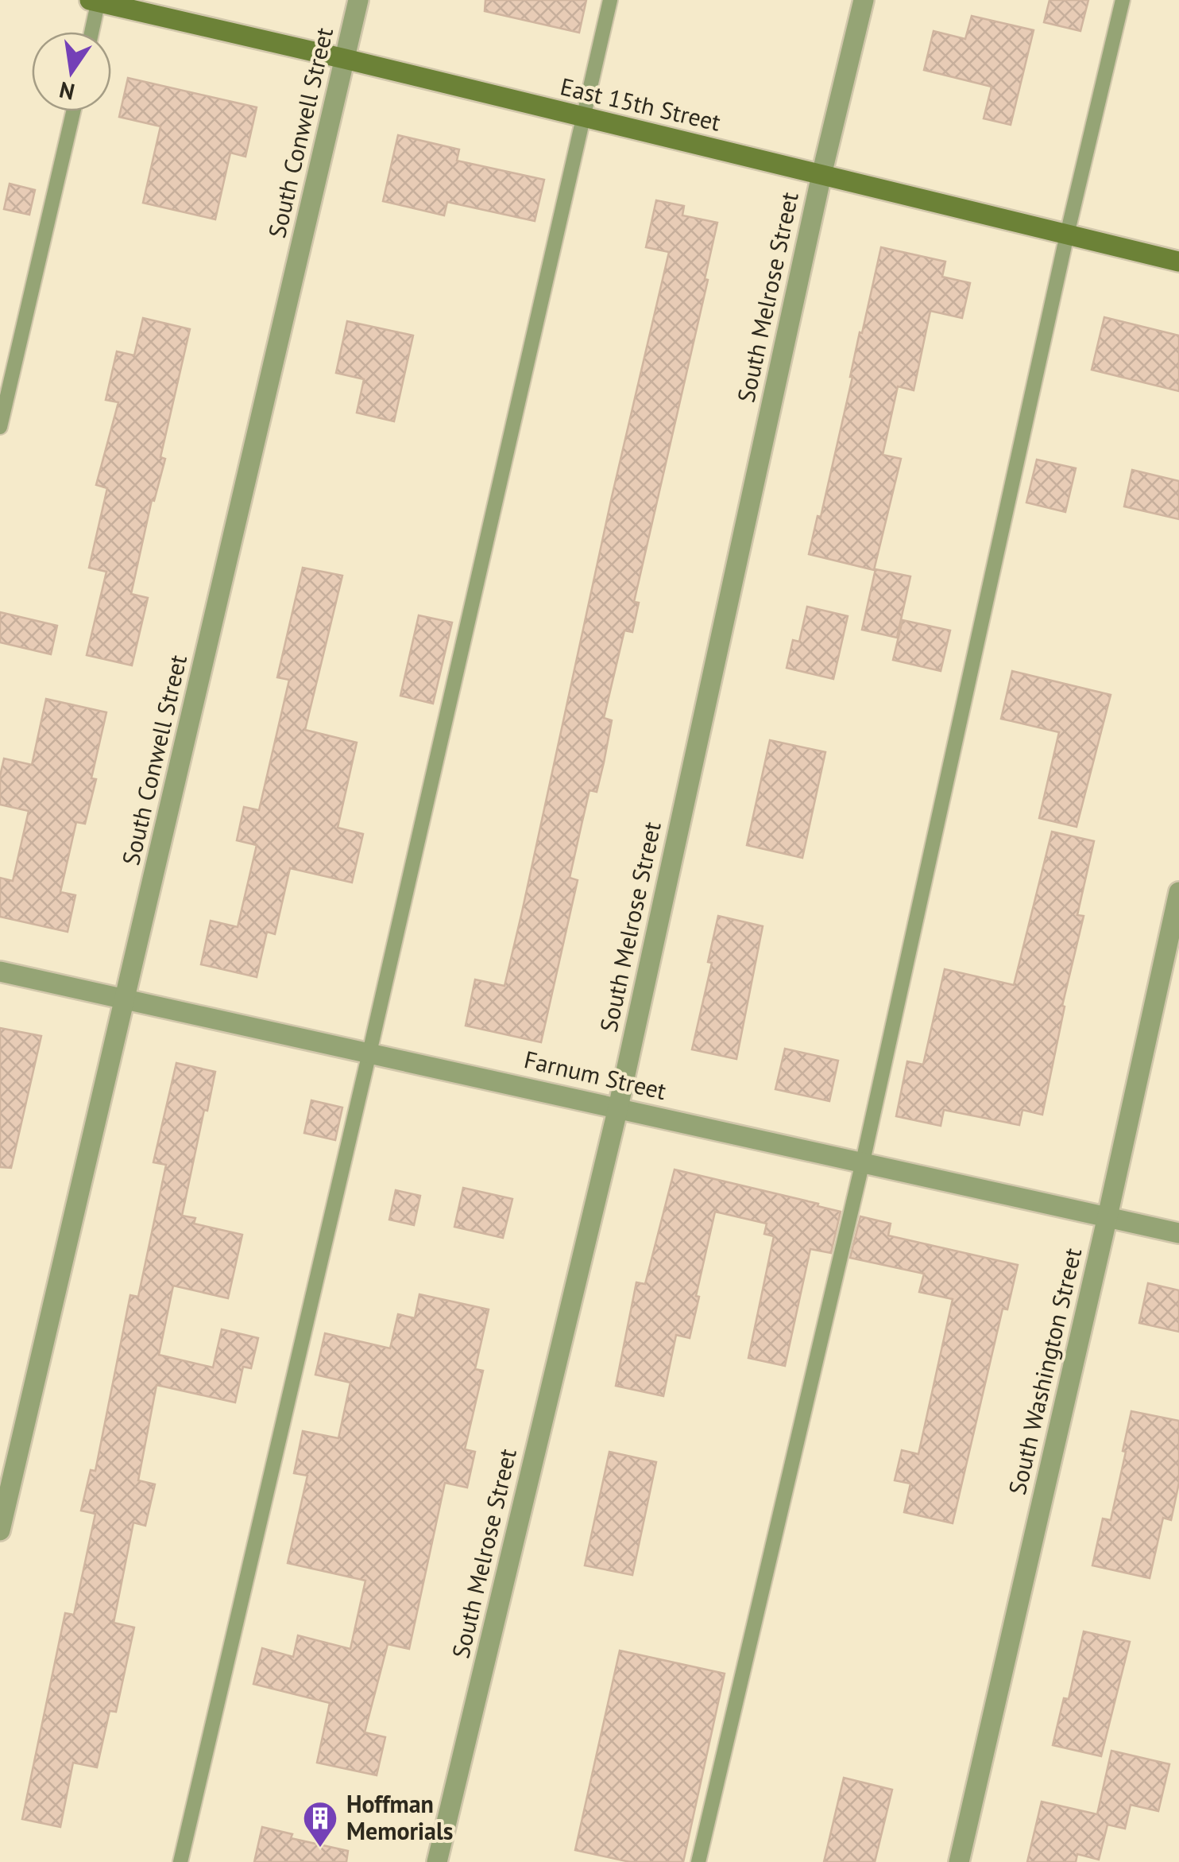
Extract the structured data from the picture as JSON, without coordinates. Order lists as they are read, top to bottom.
{
  "streets": {
    "main road": ["East 15th Street"],
    "street": [
      "South Conwell Street",
      "South Melrose Street",
      "Farnum Street",
      "South Washington Street"
    ]
  },
  "crossings": [
    ["East 15th Street", "South Conwell Street"],
    ["East 15th Street", "South Melrose Street"],
    ["South Conwell Street", "Farnum Street"],
    ["South Melrose Street", "Farnum Street"],
    ["Farnum Street", "South Washington Street"]
  ],
  "places": {
    "building": ["Hoffman Memorials"]
  },
  "north": "bottom"
}
